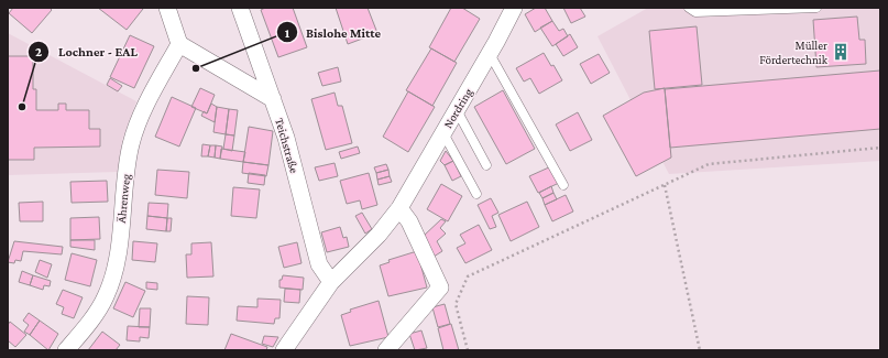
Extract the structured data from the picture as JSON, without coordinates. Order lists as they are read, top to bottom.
{
  "streets": {
    "street": ["Nordring", "Teichstraße", "Ährenweg"]
  },
  "crossings": [
    ["Nordring", "Teichstraße"]
  ],
  "places": {
    "building": ["Müller Fördertechnik"],
    "other": ["Bislohe Mitte", "Lochner - EAL"]
  }
}
